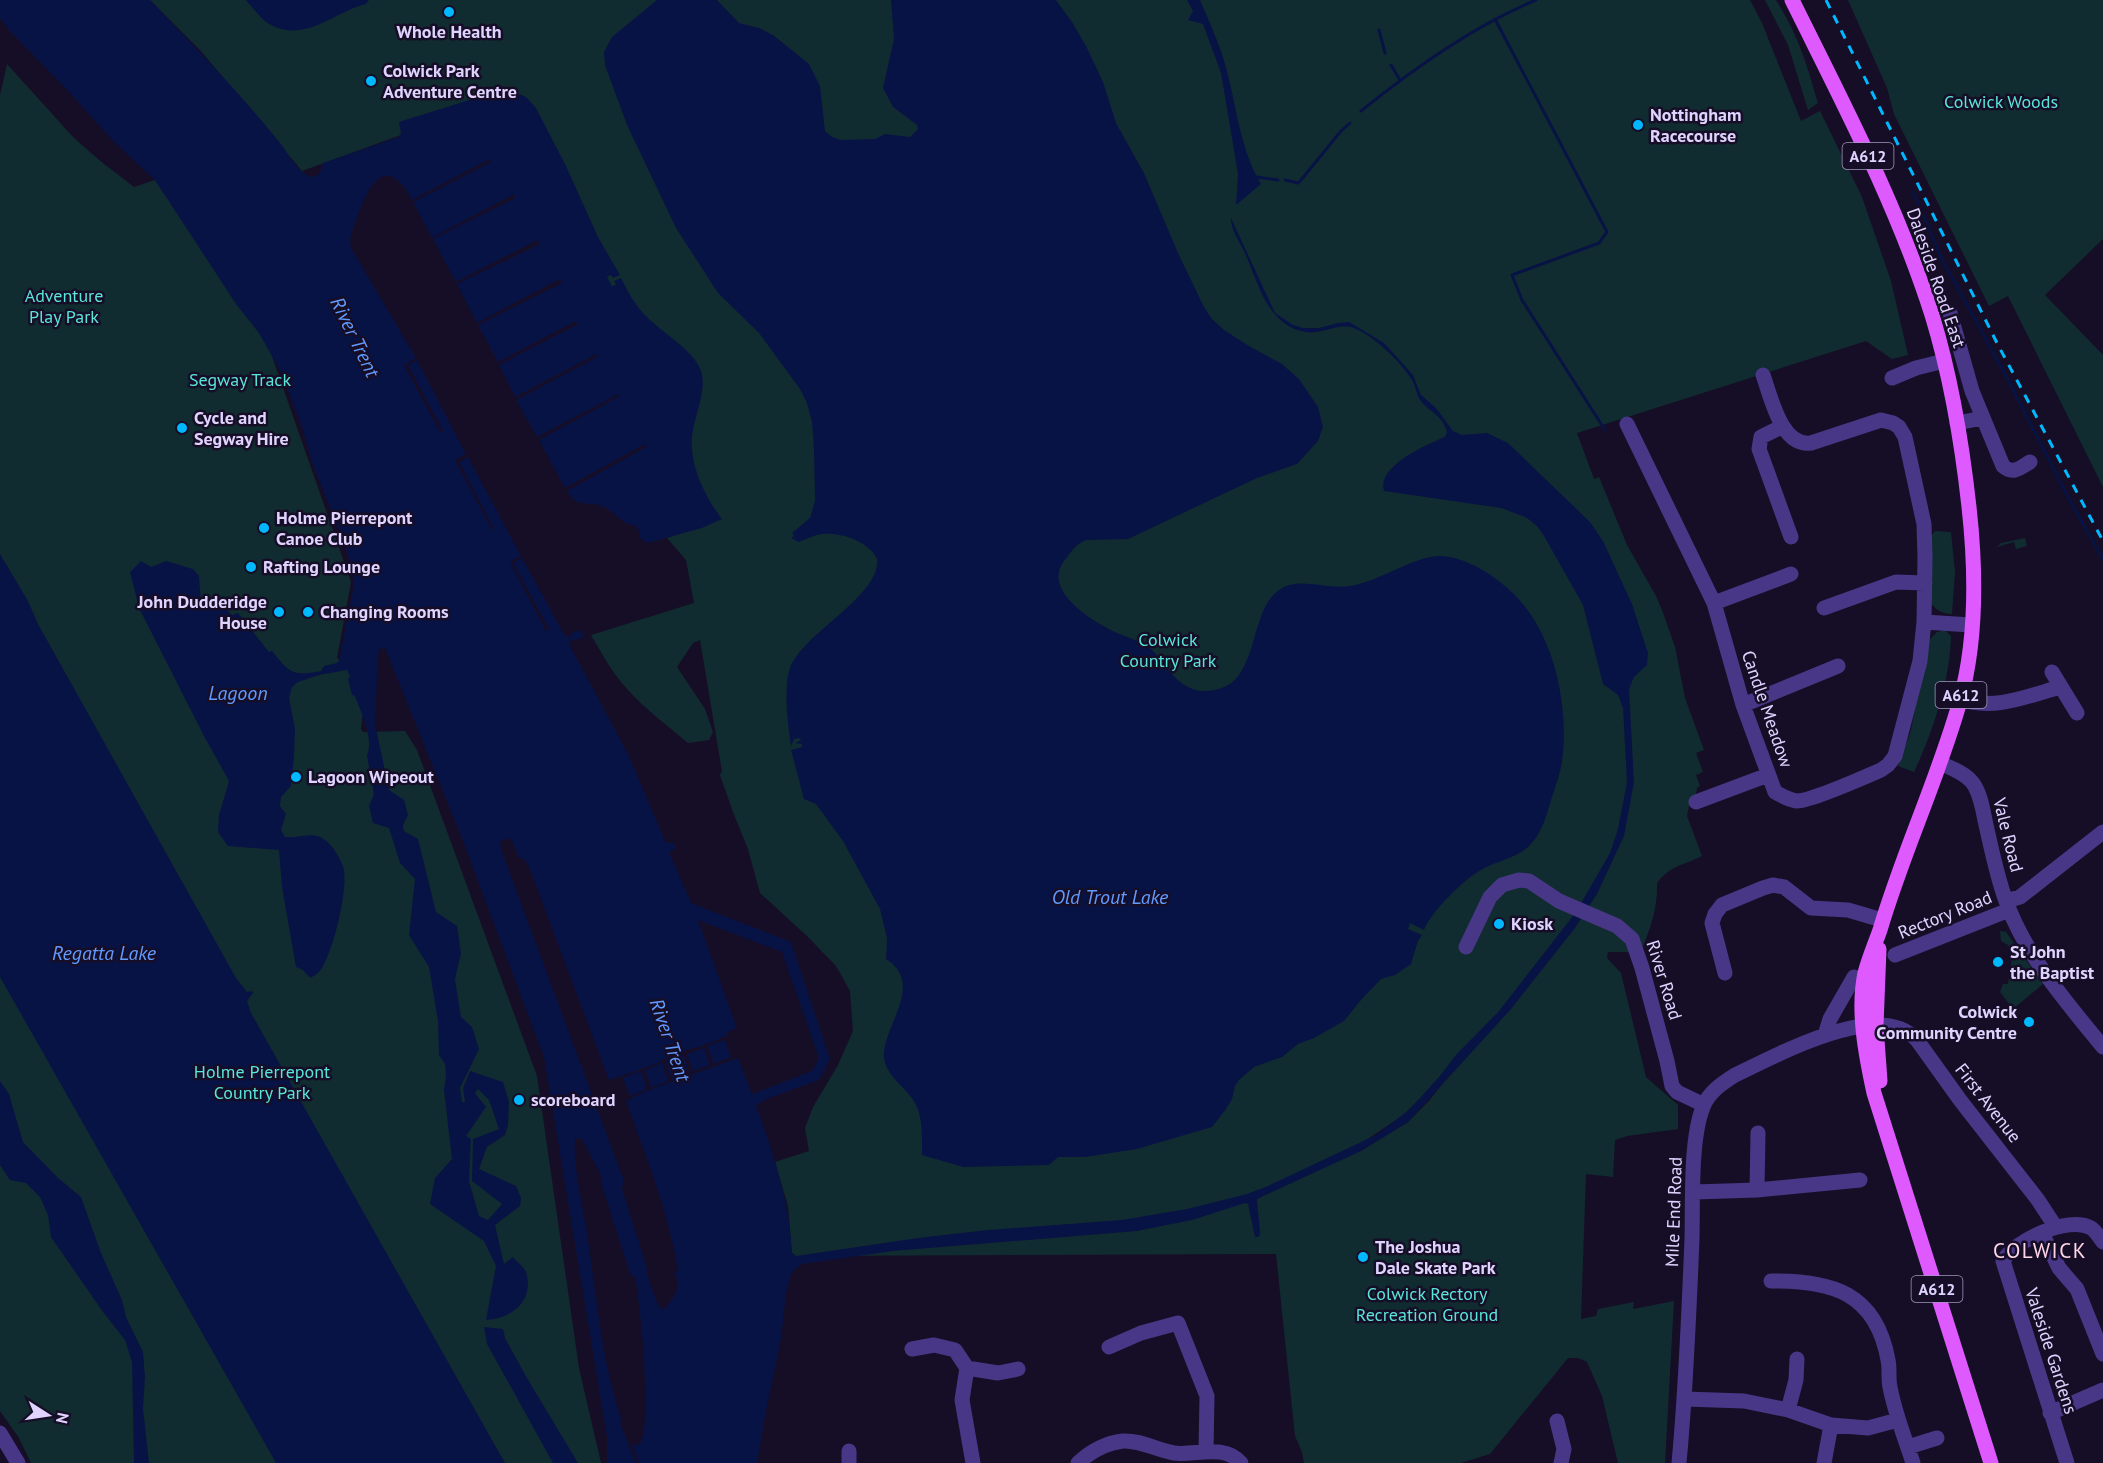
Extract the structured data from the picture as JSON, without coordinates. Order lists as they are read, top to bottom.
{
  "streets": {
    "main road": ["A612", "Daleside Road East"],
    "street": [
      "Candle Meadow",
      "Vale Road",
      "Rectory Road",
      "River Road",
      "First Avenue",
      "Mile End Road",
      "Valeside Gardens"
    ]
  },
  "crossings": [
    ["A612", "Daleside Road East"],
    ["A612", "Vale Road"],
    ["A612", "First Avenue"],
    ["A612", "Mile End Road"],
    ["Vale Road", "Rectory Road"],
    ["River Road", "Mile End Road"],
    ["First Avenue", "Mile End Road"],
    ["First Avenue", "Valeside Gardens"]
  ],
  "districts": ["COLWICK"],
  "water": [
    "River Trent",
    "Lagoon",
    "Old Trout Lake",
    "Regatta Lake"
  ],
  "parks": [
    "Colwick Woods",
    "Adventure Play Park",
    "Segway Track",
    "Colwick Country Park",
    "Holme Pierrepont Country Park",
    "Colwick Rectory Recreation Ground"
  ],
  "places": [
    "Whole Health",
    "Colwick Park Adventure Centre",
    "Nottingham Racecourse",
    "Cycle and Segway Hire",
    "Holme Pierrepont Canoe Club",
    "Rafting Lounge",
    "John Dudderidge House",
    "Changing Rooms",
    "Lagoon Wipeout",
    "Kiosk",
    "St John the Baptist",
    "Colwick Community Centre",
    "scoreboard",
    "The Joshua Dale Skate Park"
  ],
  "north": "right"
}
